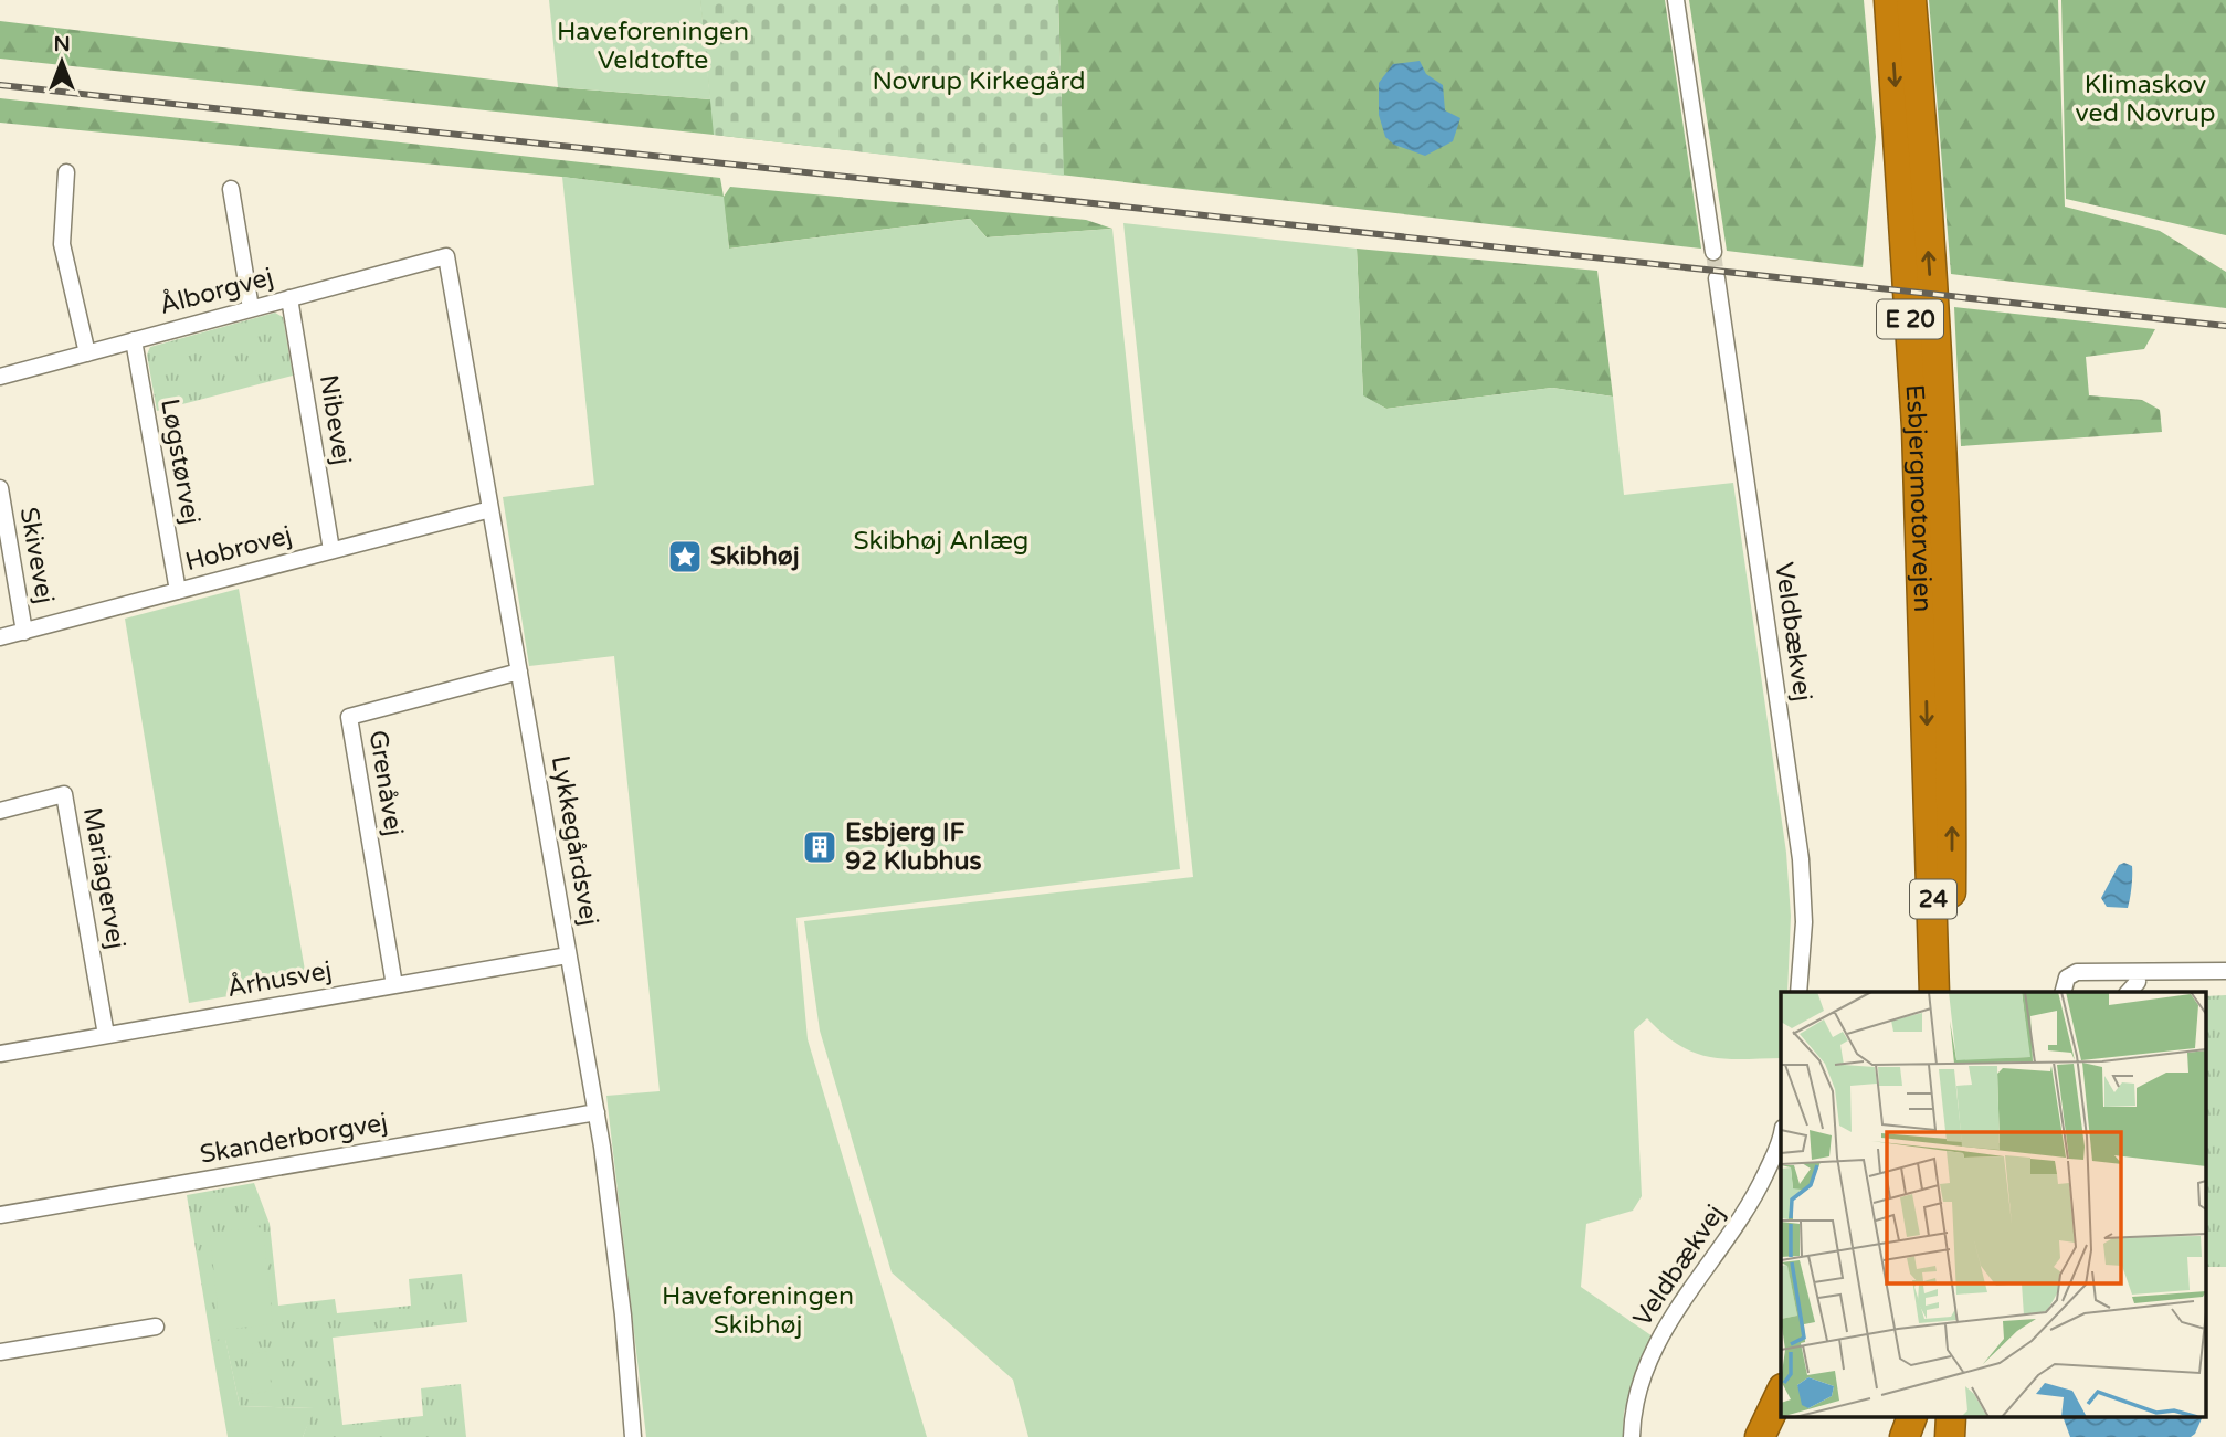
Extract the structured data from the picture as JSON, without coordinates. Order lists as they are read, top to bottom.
{
  "streets": {
    "highway": ["E 20", "Esbjergmotorvejen", "24"],
    "street": [
      "Ålborgvej",
      "Nibevej",
      "Løgstørvej",
      "Hobrovej",
      "Skivevej",
      "Veldbækvej",
      "Grenåvej",
      "Lykkegårdsvej",
      "Mariagervej",
      "Århusvej",
      "Skanderborgvej"
    ]
  },
  "crossings": [
    ["Ålborgvej", "Nibevej"],
    ["Ålborgvej", "Løgstørvej"],
    ["Ålborgvej", "Lykkegårdsvej"],
    ["E 20", "Esbjergmotorvejen"],
    ["Nibevej", "Hobrovej"],
    ["Løgstørvej", "Hobrovej"],
    ["Hobrovej", "Skivevej"],
    ["Hobrovej", "Lykkegårdsvej"],
    ["Grenåvej", "Lykkegårdsvej"],
    ["Grenåvej", "Århusvej"],
    ["Lykkegårdsvej", "Århusvej"],
    ["Lykkegårdsvej", "Skanderborgvej"],
    ["Mariagervej", "Århusvej"]
  ],
  "parks": [
    "Haveforeningen Veldtofte",
    "Novrup Kirkegård",
    "Klimaskov ved Novrup",
    "Skibhøj Anlæg",
    "Haveforeningen Skibhøj"
  ],
  "places": {
    "place": ["Skibhøj"],
    "building": ["Esbjerg IF 92 Klubhus"]
  },
  "north": "top"
}
